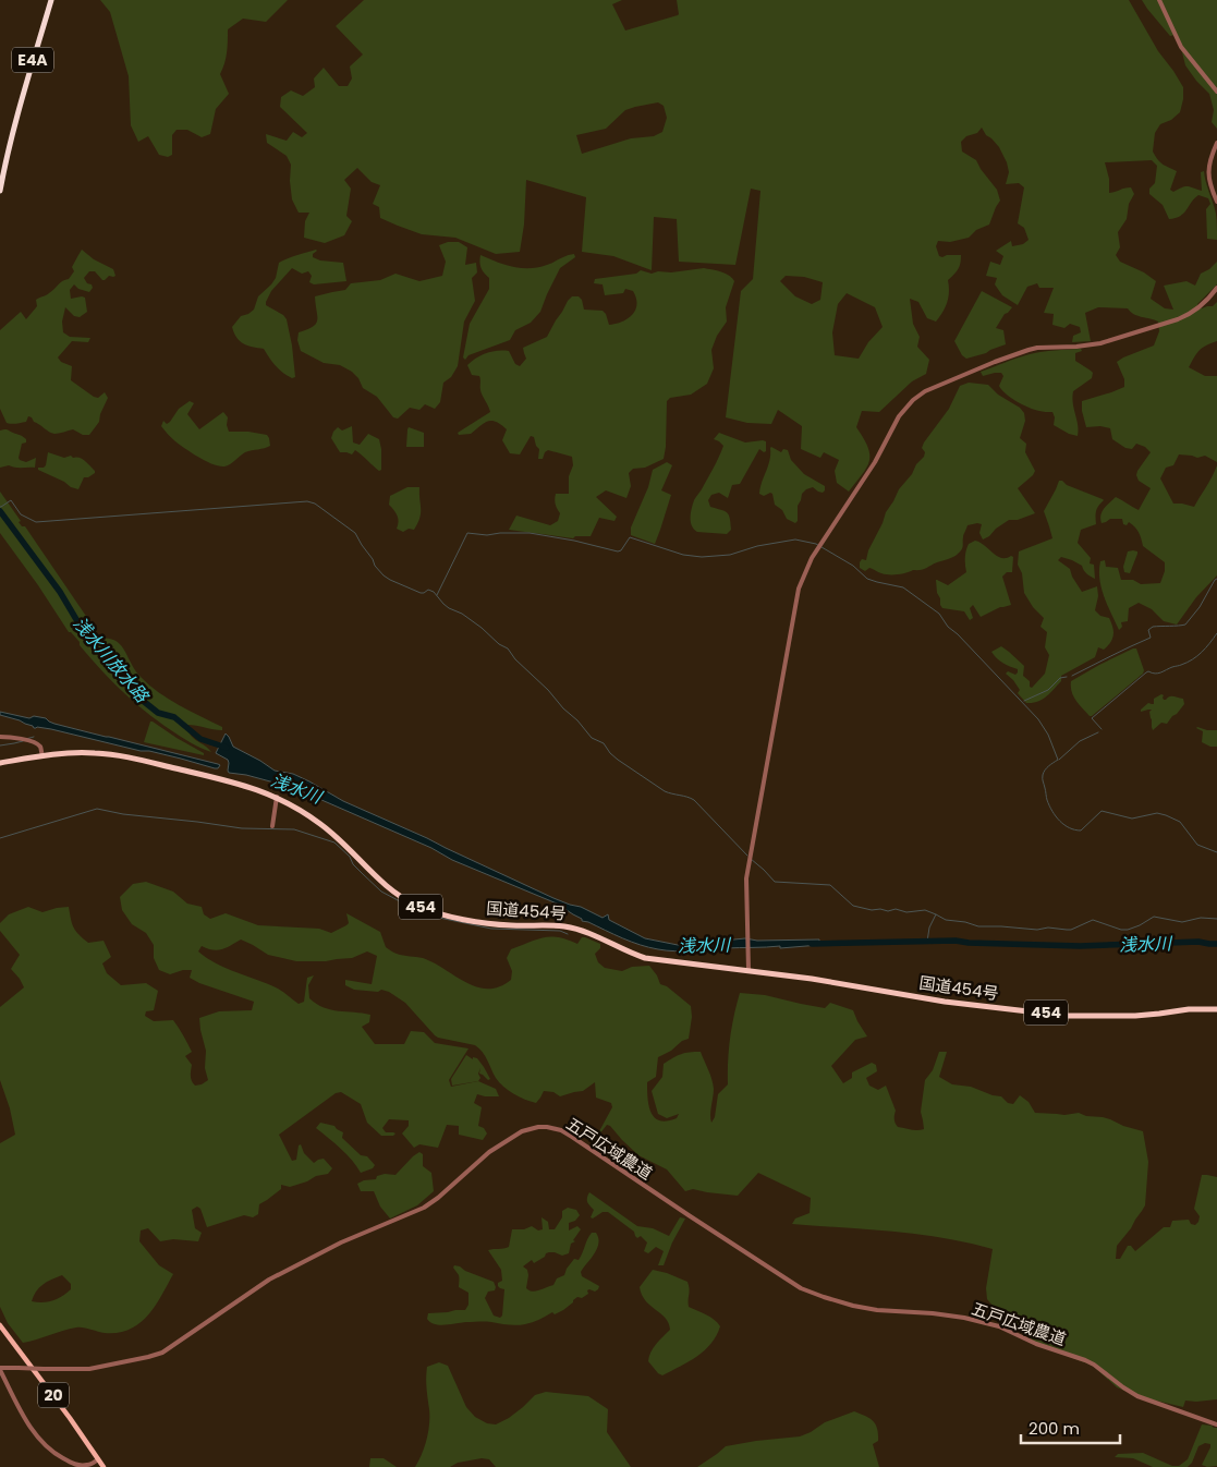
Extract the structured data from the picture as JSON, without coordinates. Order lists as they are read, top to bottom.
{
  "streets": {
    "highway": ["E4A", "454", "国道454号"],
    "main road": ["20"],
    "street": ["五戸広域農道"]
  },
  "water": ["浅水川放水路", "浅水川"],
  "scale_bar": "200 m"
}
